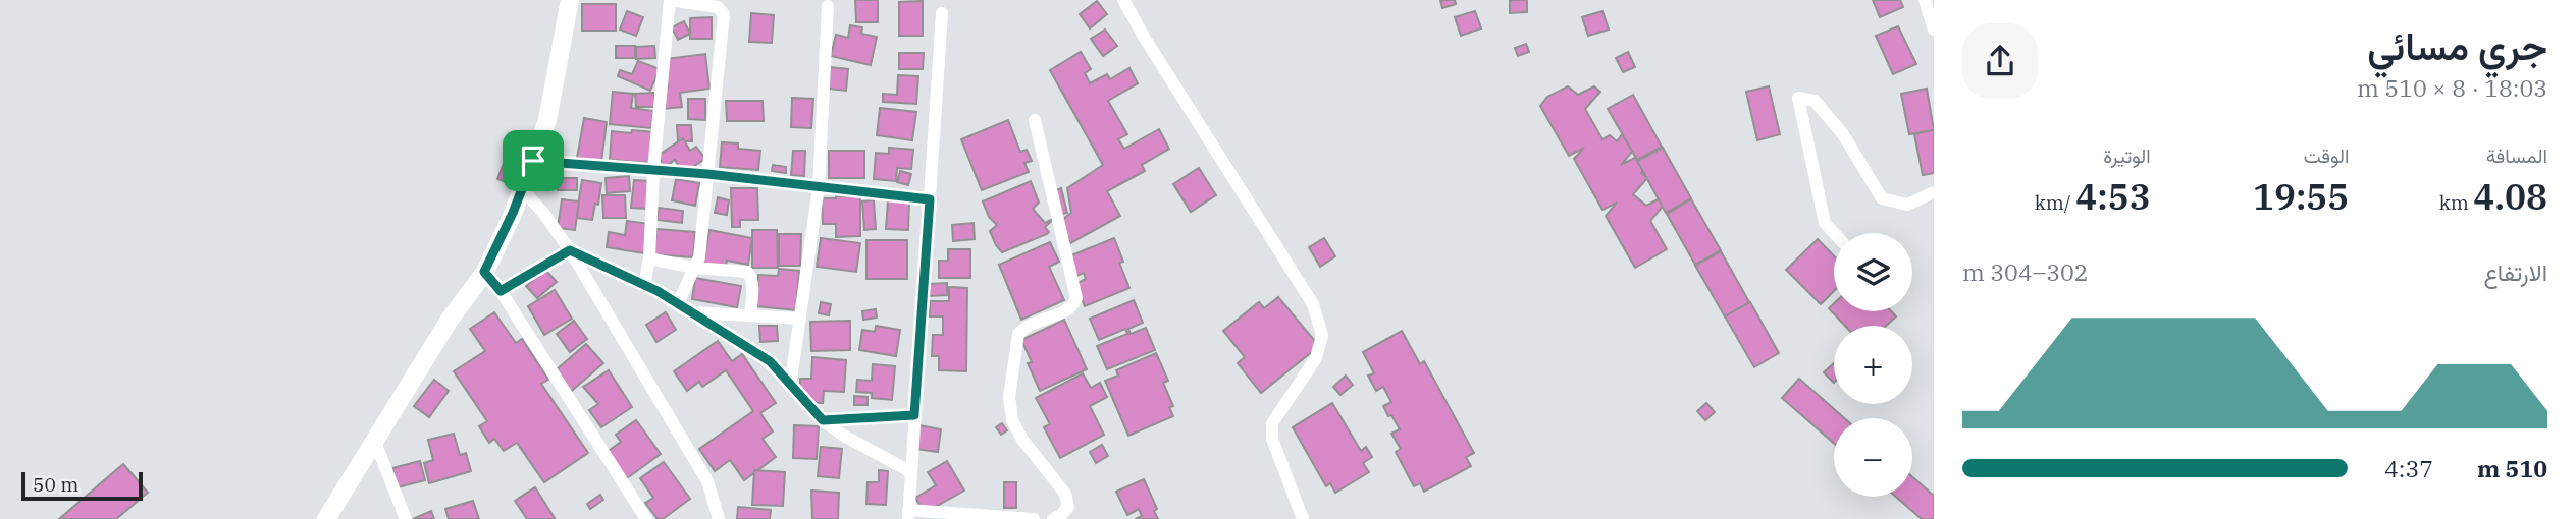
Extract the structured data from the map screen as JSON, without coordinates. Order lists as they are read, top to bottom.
{
  "scale_bar": "50 m",
  "page": {
    "heading": ["جري مسائي", "18:03 · 8 × 510 m"],
    "stats": [
      ["المسافة", "4.08 km"],
      ["الوقت", "19:55"],
      ["الوتيرة", "4:53 /km"]
    ],
    "map_buttons": ["+", "−"],
    "chart": ["الارتفاع", "302–304 m"],
    "list": [
      {
        "name": "510 m",
        "note": "4:37"
      }
    ],
    "scale": "50 m"
  }
}
